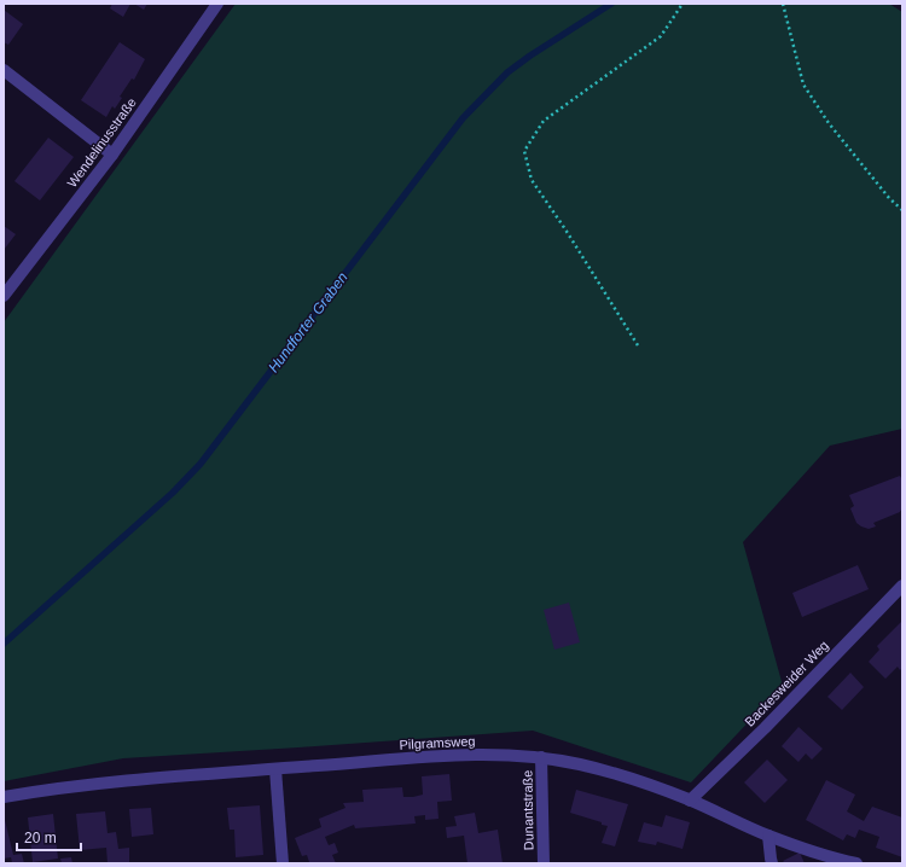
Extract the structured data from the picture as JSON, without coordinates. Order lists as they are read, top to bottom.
{
  "streets": {
    "street": [
      "Wendelinusstraße",
      "Backesweider Weg",
      "Pilgramsweg",
      "Dunantstraße"
    ]
  },
  "crossings": [
    ["Backesweider Weg", "Pilgramsweg"],
    ["Pilgramsweg", "Dunantstraße"]
  ],
  "water": ["Hundforter Graben"],
  "scale_bar": "20 m"
}
